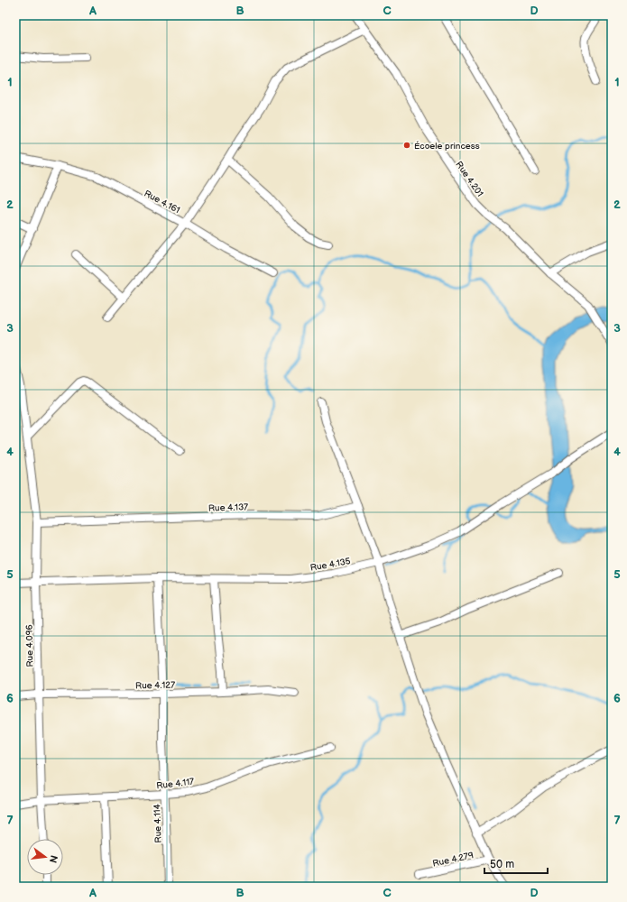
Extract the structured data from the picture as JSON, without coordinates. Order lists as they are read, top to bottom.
{
  "streets": {
    "street": [
      "Rue 4.201",
      "Rue 4.161",
      "Rue 4.137",
      "Rue 4.135",
      "Rue 4.096",
      "Rue 4.127",
      "Rue 4.117",
      "Rue 4.114",
      "Rue 4.279"
    ]
  },
  "crossings": [
    ["Rue 4.137", "Rue 4.096"],
    ["Rue 4.135", "Rue 4.096"],
    ["Rue 4.135", "Rue 4.114"],
    ["Rue 4.096", "Rue 4.127"],
    ["Rue 4.096", "Rue 4.117"],
    ["Rue 4.127", "Rue 4.114"],
    ["Rue 4.117", "Rue 4.114"]
  ],
  "places": ["Écoele princess"],
  "scale_bar": "50 m",
  "north": "right",
  "grid": {
    "columns": [
      "A",
      "B",
      "C",
      "D"
    ],
    "rows": [
      "1",
      "2",
      "3",
      "4",
      "5",
      "6",
      "7"
    ]
  }
}
